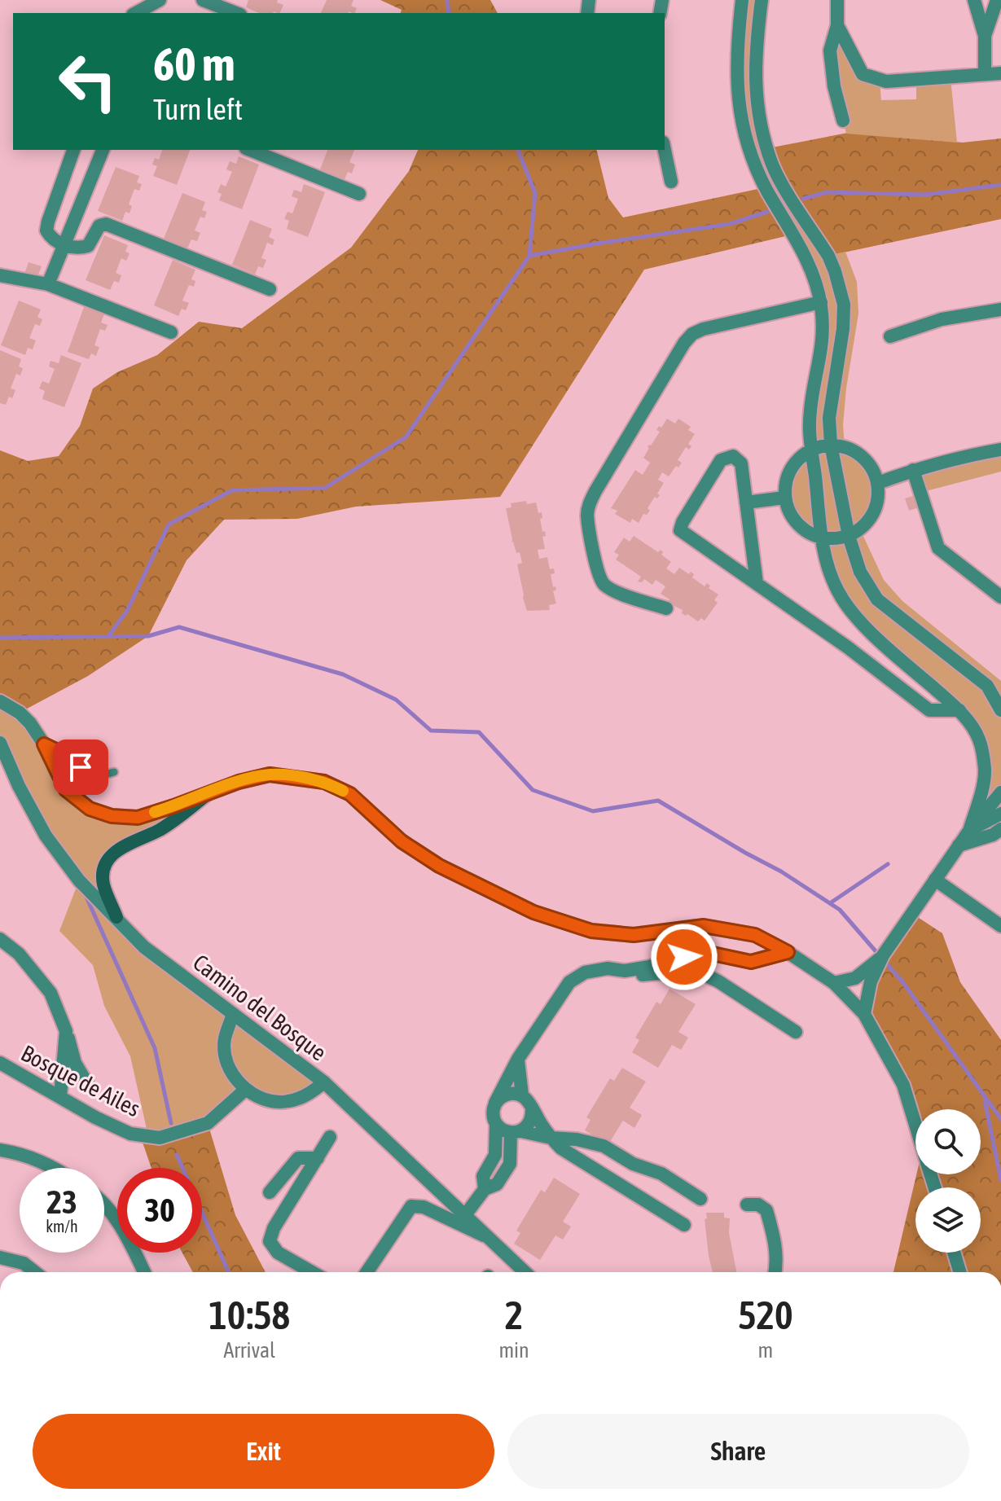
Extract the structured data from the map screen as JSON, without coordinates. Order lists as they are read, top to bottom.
{
  "streets": {
    "street": ["Camino del Bosque", "Bosque de Ailes"]
  },
  "page": {
    "turn": ["60 m", "Turn left"],
    "speed": "23 km/h",
    "limit": "30",
    "eta": [
      "10:58",
      "Arrival",
      "2",
      "min",
      "520",
      "m"
    ],
    "buttons": ["Exit", "Share"]
  }
}
